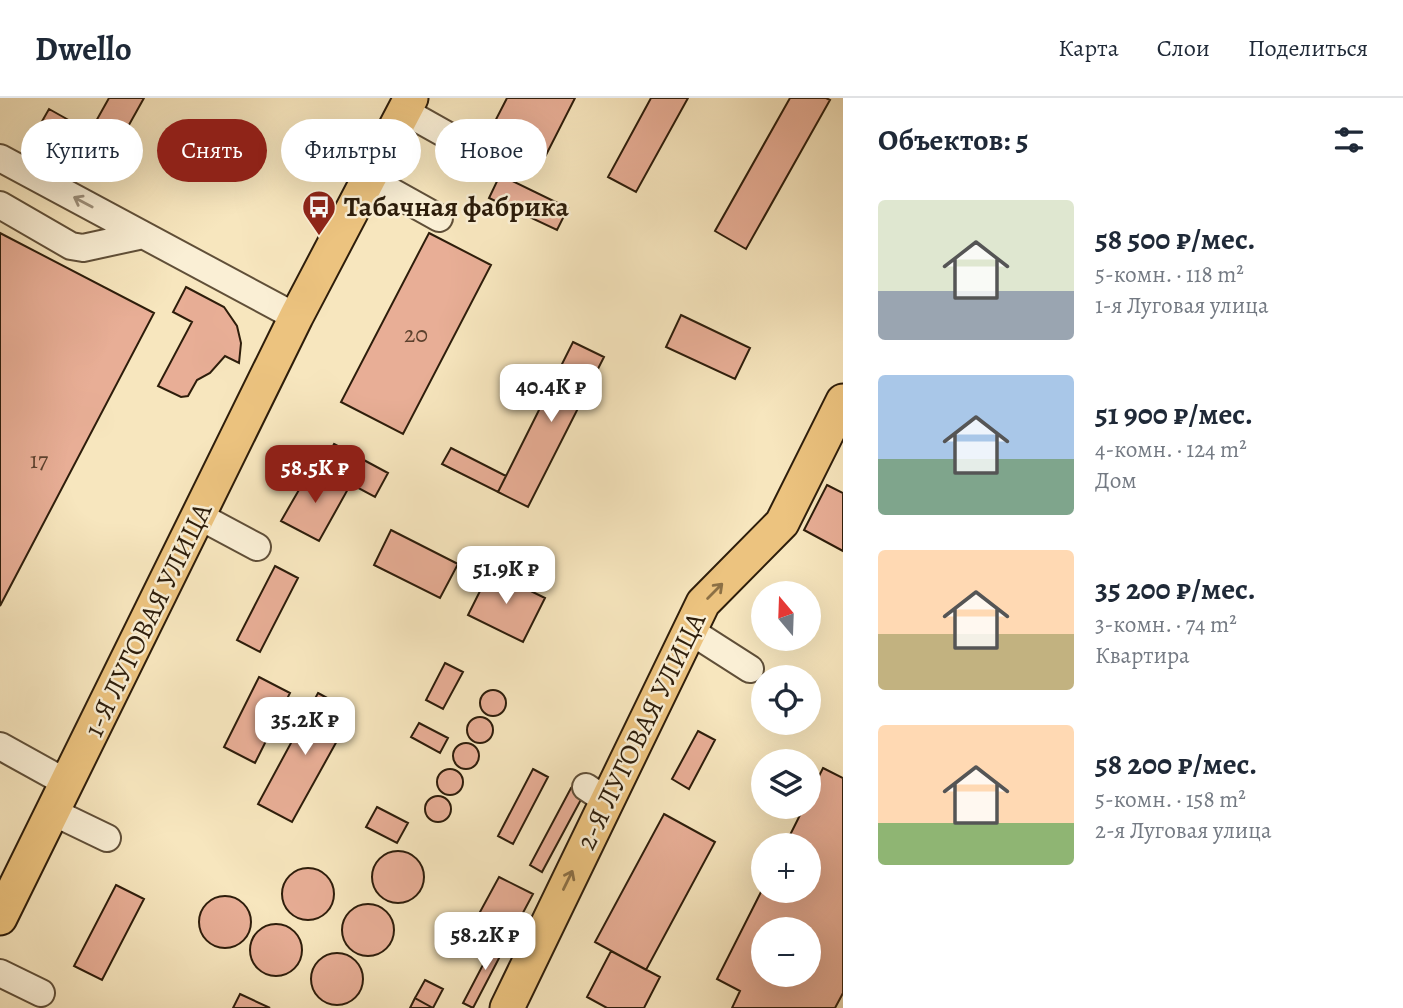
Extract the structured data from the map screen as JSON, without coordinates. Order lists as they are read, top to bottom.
{
  "streets": {
    "main road": ["1-Я ЛУГОВАЯ УЛИЦА", "2-Я ЛУГОВАЯ УЛИЦА"]
  },
  "one_way": ["2-Я ЛУГОВАЯ УЛИЦА"],
  "places": {
    "bus stop": ["Табачная фабрика"]
  },
  "house_numbers": ["20", "17"],
  "north": "top",
  "page": {
    "header": "Dwello",
    "nav": ["Карта", "Слои", "Поделиться"],
    "heading": "Объектов: 5",
    "chip": [
      "Купить",
      "Снять",
      "Фильтры",
      "Новое"
    ],
    "list": [
      {
        "name": "58 500 ₽/мес.",
        "note": "5-комн. · 118 m² · 1-я Луговая улица"
      },
      {
        "name": "51 900 ₽/мес.",
        "note": "4-комн. · 124 m² · Дом"
      },
      {
        "name": "35 200 ₽/мес.",
        "note": "3-комн. · 74 m² · Квартира"
      },
      {
        "name": "58 200 ₽/мес.",
        "note": "5-комн. · 158 m² · 2-я Луговая улица"
      }
    ],
    "price": [
      "40.4K ₽",
      "58.5K ₽",
      "51.9K ₽",
      "35.2K ₽",
      "58.2K ₽"
    ],
    "map_buttons": ["+", "−"]
  }
}
